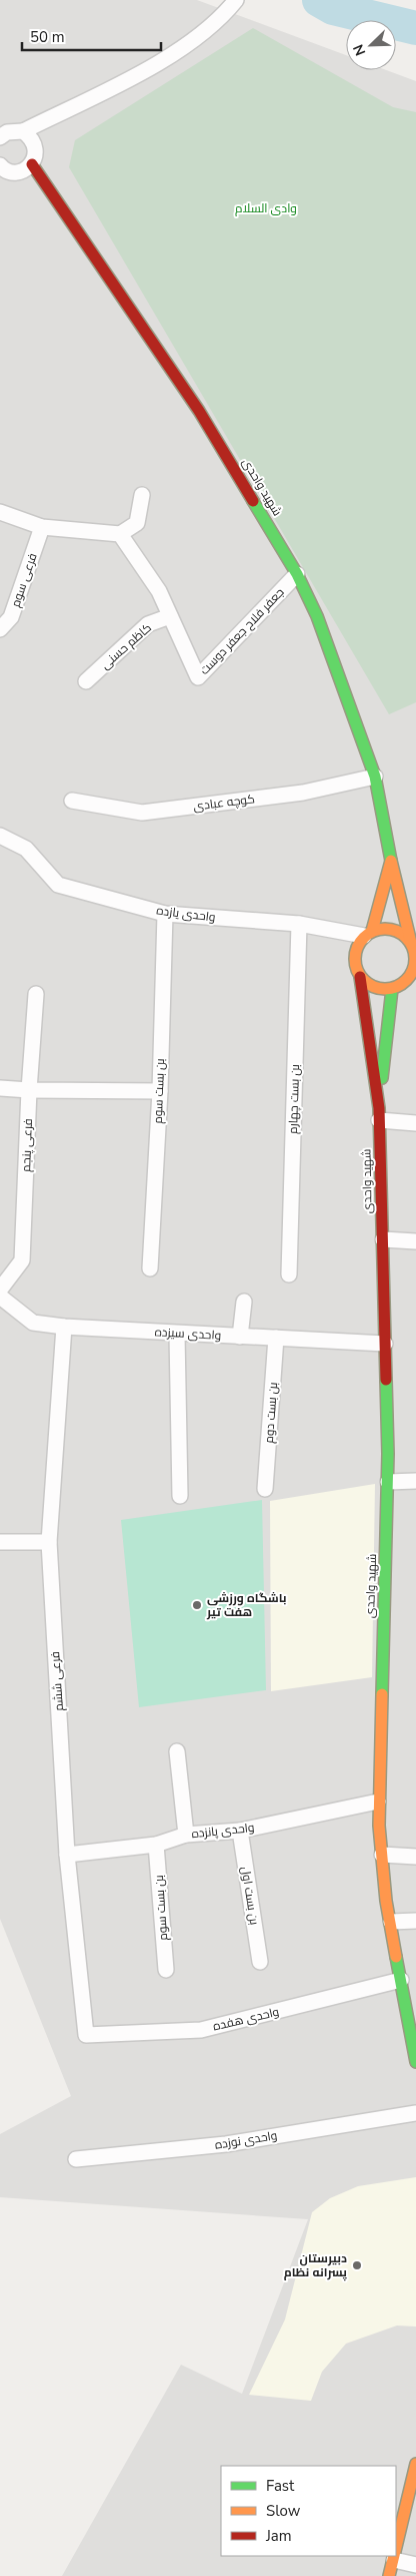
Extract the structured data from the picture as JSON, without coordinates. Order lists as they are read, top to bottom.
{
  "streets": {
    "street": [
      "شهید واحدی",
      "فرعی سوم",
      "جعفر فلاح جعفر دوست",
      "کاظم حسنی",
      "کوچه عبادی",
      "واحدی یازده",
      "بن بست سوم",
      "بن بست چهارم",
      "فرعی پنجم",
      "واحدی سیزده",
      "بن بست دوم",
      "فرعی ششم",
      "واحدی پانزده",
      "بن بست اول",
      "واحدی هفده",
      "واحدی نوزده"
    ]
  },
  "crossings": [
    ["شهید واحدی", "جعفر فلاح جعفر دوست"],
    ["شهید واحدی", "کوچه عبادی"],
    ["شهید واحدی", "واحدی یازده"],
    ["شهید واحدی", "واحدی سیزده"],
    ["شهید واحدی", "واحدی پانزده"],
    ["شهید واحدی", "واحدی هفده"],
    ["جعفر فلاح جعفر دوست", "کاظم حسنی"],
    ["واحدی یازده", "بن بست سوم"],
    ["واحدی یازده", "بن بست چهارم"],
    ["بن بست سوم", "واحدی پانزده"],
    ["واحدی سیزده", "بن بست دوم"],
    ["واحدی سیزده", "فرعی ششم"],
    ["فرعی ششم", "واحدی پانزده"],
    ["فرعی ششم", "واحدی هفده"],
    ["واحدی پانزده", "بن بست اول"]
  ],
  "parks": ["وادی السلام"],
  "places": ["باشگاه ورزشی هفت تیر", "دبیرستان پسرانه نظام"],
  "legend": ["Fast", "Slow", "Jam"],
  "scale_bar": "50 m",
  "north": "bottom left"
}
